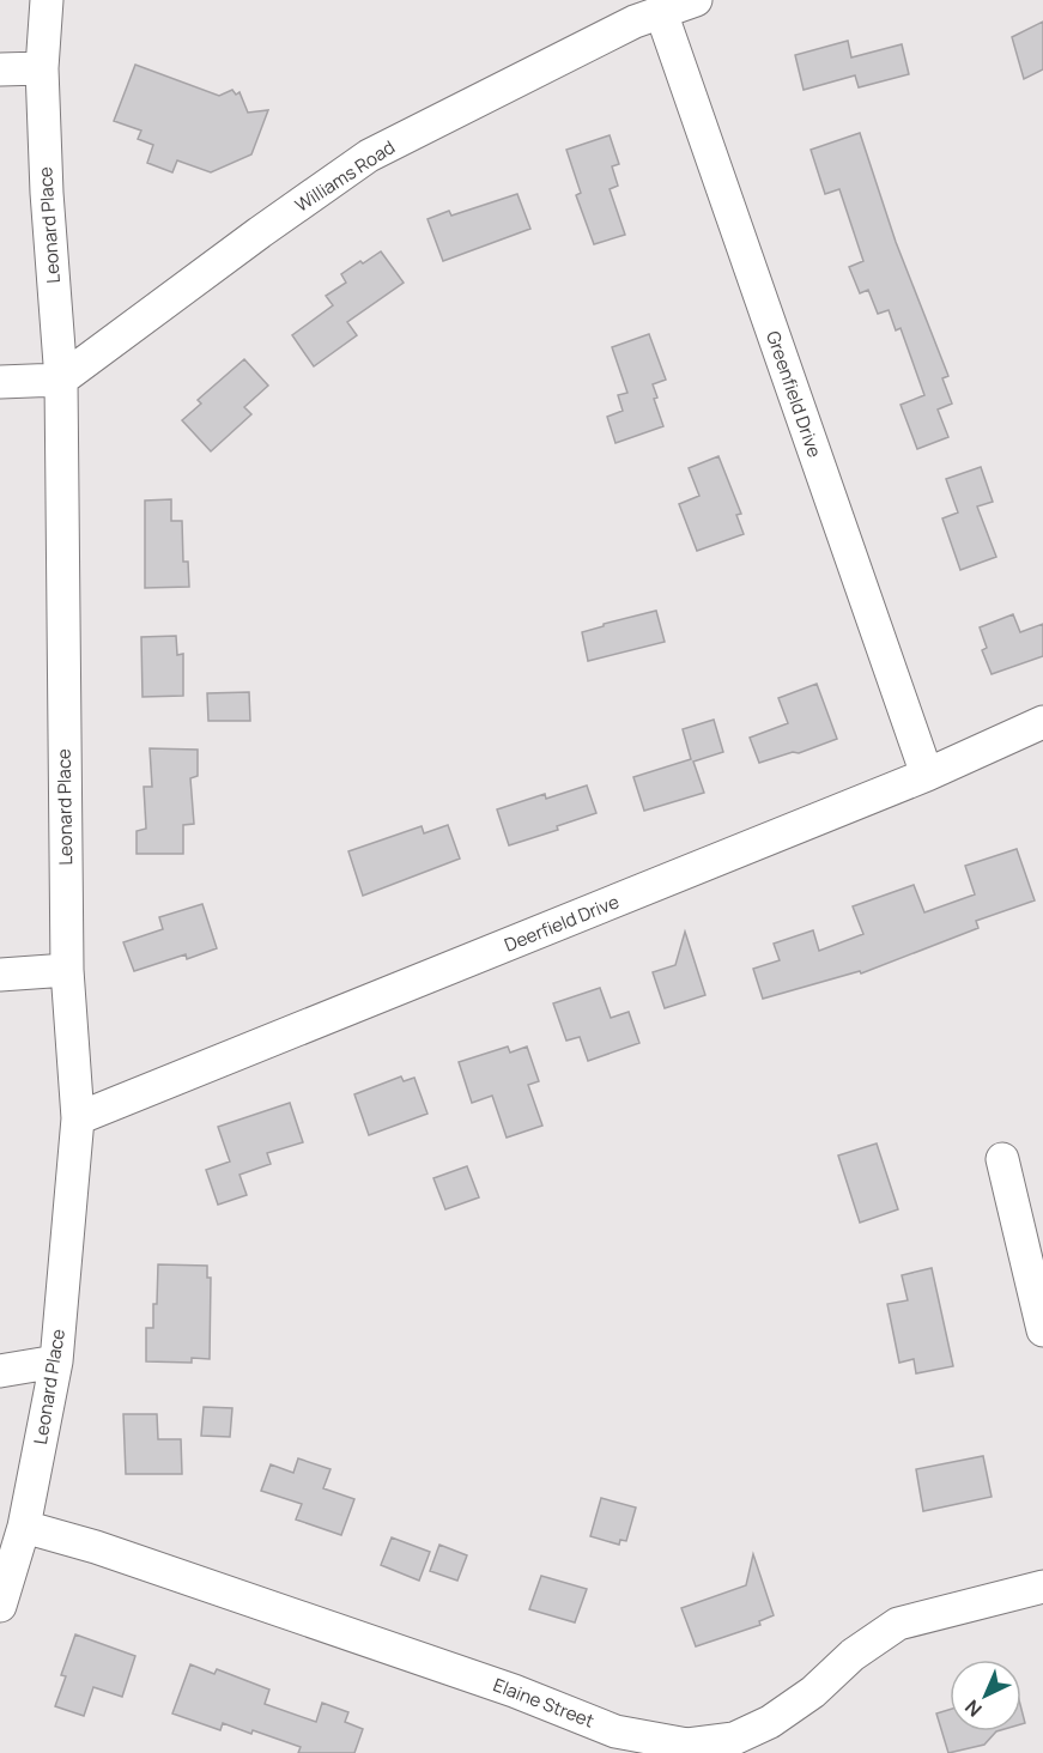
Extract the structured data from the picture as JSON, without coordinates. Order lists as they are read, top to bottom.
{
  "streets": {
    "street": [
      "Williams Road",
      "Leonard Place",
      "Greenfield Drive",
      "Deerfield Drive",
      "Elaine Street"
    ]
  },
  "crossings": [
    ["Williams Road", "Leonard Place"],
    ["Williams Road", "Greenfield Drive"],
    ["Leonard Place", "Deerfield Drive"],
    ["Leonard Place", "Elaine Street"],
    ["Greenfield Drive", "Deerfield Drive"]
  ],
  "north": "bottom left"
}
